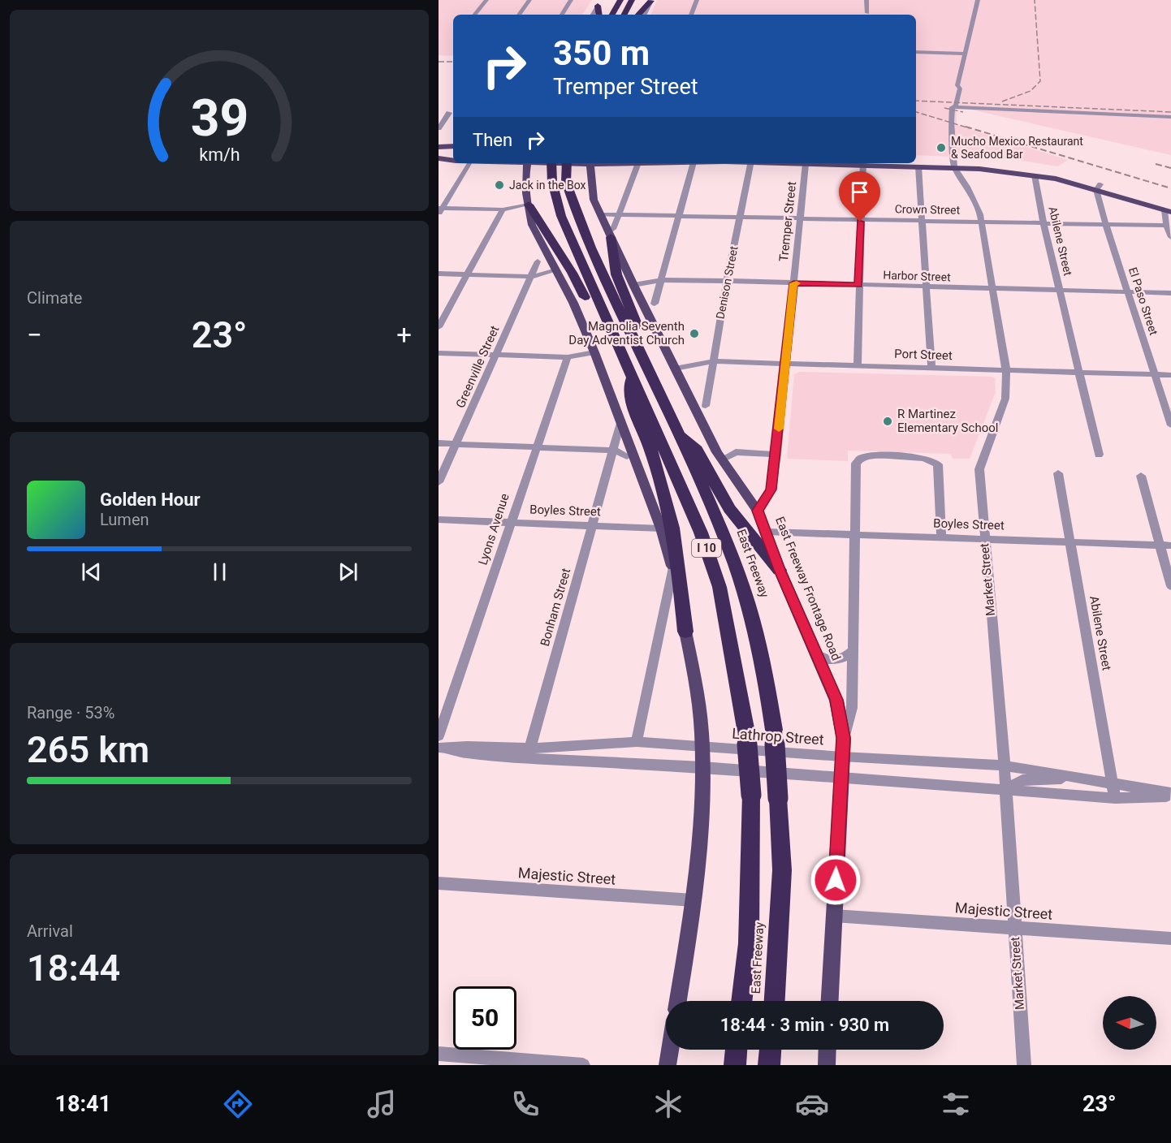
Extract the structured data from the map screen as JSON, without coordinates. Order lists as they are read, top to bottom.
{
  "streets": {
    "highway": ["I 10", "East Freeway"],
    "main road": ["East Freeway Frontage Road"],
    "street": [
      "Crown Street",
      "Tremper Street",
      "Abilene Street",
      "Harbor Street",
      "Denison Street",
      "El Paso Street",
      "Port Street",
      "Greenville Street",
      "Boyles Street",
      "Lyons Avenue",
      "Market Street",
      "Bonham Street",
      "Lathrop Street",
      "Majestic Street"
    ]
  },
  "crossings": [
    ["Crown Street", "Tremper Street"],
    ["Crown Street", "Abilene Street"],
    ["Crown Street", "Denison Street"],
    ["Crown Street", "El Paso Street"],
    ["Crown Street", "Market Street"],
    ["Crown Street", "East Freeway Frontage Road"],
    ["Tremper Street", "Harbor Street"],
    ["Tremper Street", "Port Street"],
    ["Tremper Street", "East Freeway Frontage Road"],
    ["Abilene Street", "Harbor Street"],
    ["Abilene Street", "Port Street"],
    ["Abilene Street", "Boyles Street"],
    ["Abilene Street", "Lathrop Street"],
    ["Harbor Street", "Denison Street"],
    ["Harbor Street", "El Paso Street"],
    ["Harbor Street", "Market Street"],
    ["Harbor Street", "East Freeway Frontage Road"],
    ["Denison Street", "Port Street"],
    ["El Paso Street", "Port Street"],
    ["Port Street", "Market Street"],
    ["Port Street", "East Freeway Frontage Road"],
    ["Boyles Street", "Lyons Avenue"],
    ["Boyles Street", "Market Street"],
    ["Boyles Street", "East Freeway Frontage Road"],
    ["Boyles Street", "Bonham Street"],
    ["Market Street", "Lathrop Street"],
    ["Market Street", "Majestic Street"],
    ["East Freeway Frontage Road", "Lathrop Street"],
    ["East Freeway Frontage Road", "Majestic Street"],
    ["Bonham Street", "Lathrop Street"]
  ],
  "places": [
    "Mucho Mexico Restaurant & Seafood Bar",
    "Jack in the Box",
    "Magnolia Seventh Day Adventist Church",
    "R Martinez Elementary School"
  ],
  "north": "left",
  "page": {
    "turn": ["350 m", "Tremper Street"],
    "then": "Then",
    "tile": [
      "Climate",
      ["Range · 53%", "265 km"],
      ["Arrival", "18:44"]
    ],
    "heat": ["−", "23°", "+"],
    "song": ["Golden Hour", "Lumen"],
    "limit": "50",
    "trip": "18:44 · 3 min · 930 m",
    "tabs": ["18:41", "23°"],
    "gauge": ["39", "km/h"]
  }
}
